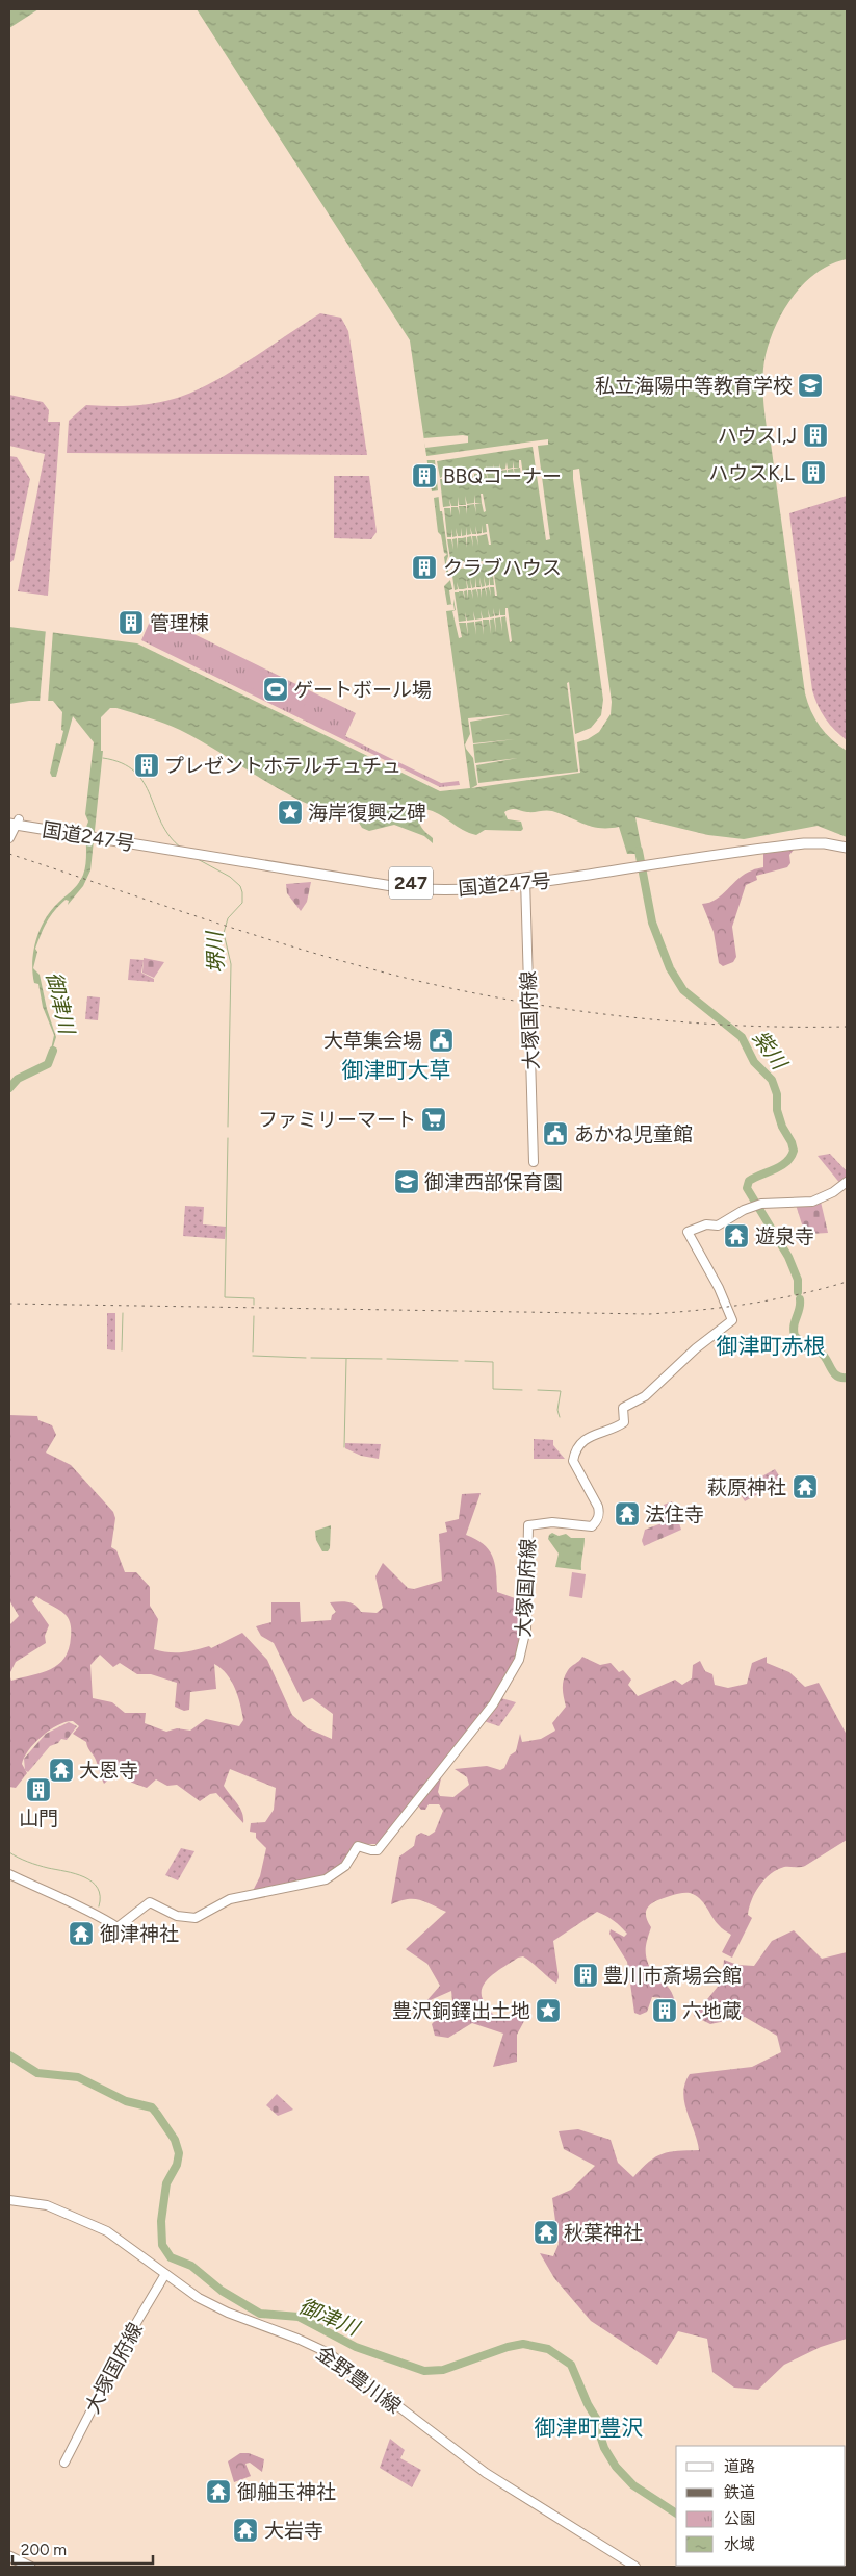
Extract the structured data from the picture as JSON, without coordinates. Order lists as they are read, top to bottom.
{
  "streets": {
    "highway": ["国道247号", "247"],
    "main road": ["大塚国府線", "金野豊川線"]
  },
  "crossings": [
    ["国道247号", "大塚国府線"],
    ["大塚国府線", "金野豊川線"]
  ],
  "districts": ["御津町大草", "御津町赤根", "御津町豊沢"],
  "water": ["堺川", "御津川", "紫川"],
  "places": {
    "school or university": ["私立海陽中等教育学校", "御津西部保育園"],
    "building": [
      "ハウスI,J",
      "ハウスK,L",
      "BBQコーナー",
      "クラブハウス",
      "管理棟",
      "プレゼントホテルチュチュ",
      "山門",
      "豊川市斎場会館",
      "六地蔵"
    ],
    "sports": ["ゲートボール場"],
    "place": ["海岸復興之碑", "豊沢銅鐸出土地"],
    "public building": ["大草集会場", "あかね児童館"],
    "supermarket": ["ファミリーマート"],
    "temple": [
      "遊泉寺",
      "萩原神社",
      "法住寺",
      "大恩寺",
      "御津神社",
      "秋葉神社",
      "御舳玉神社",
      "大岩寺"
    ]
  },
  "legend": [
    "道路",
    "鉄道",
    "公園",
    "水域"
  ],
  "scale_bar": "200 m"
}
